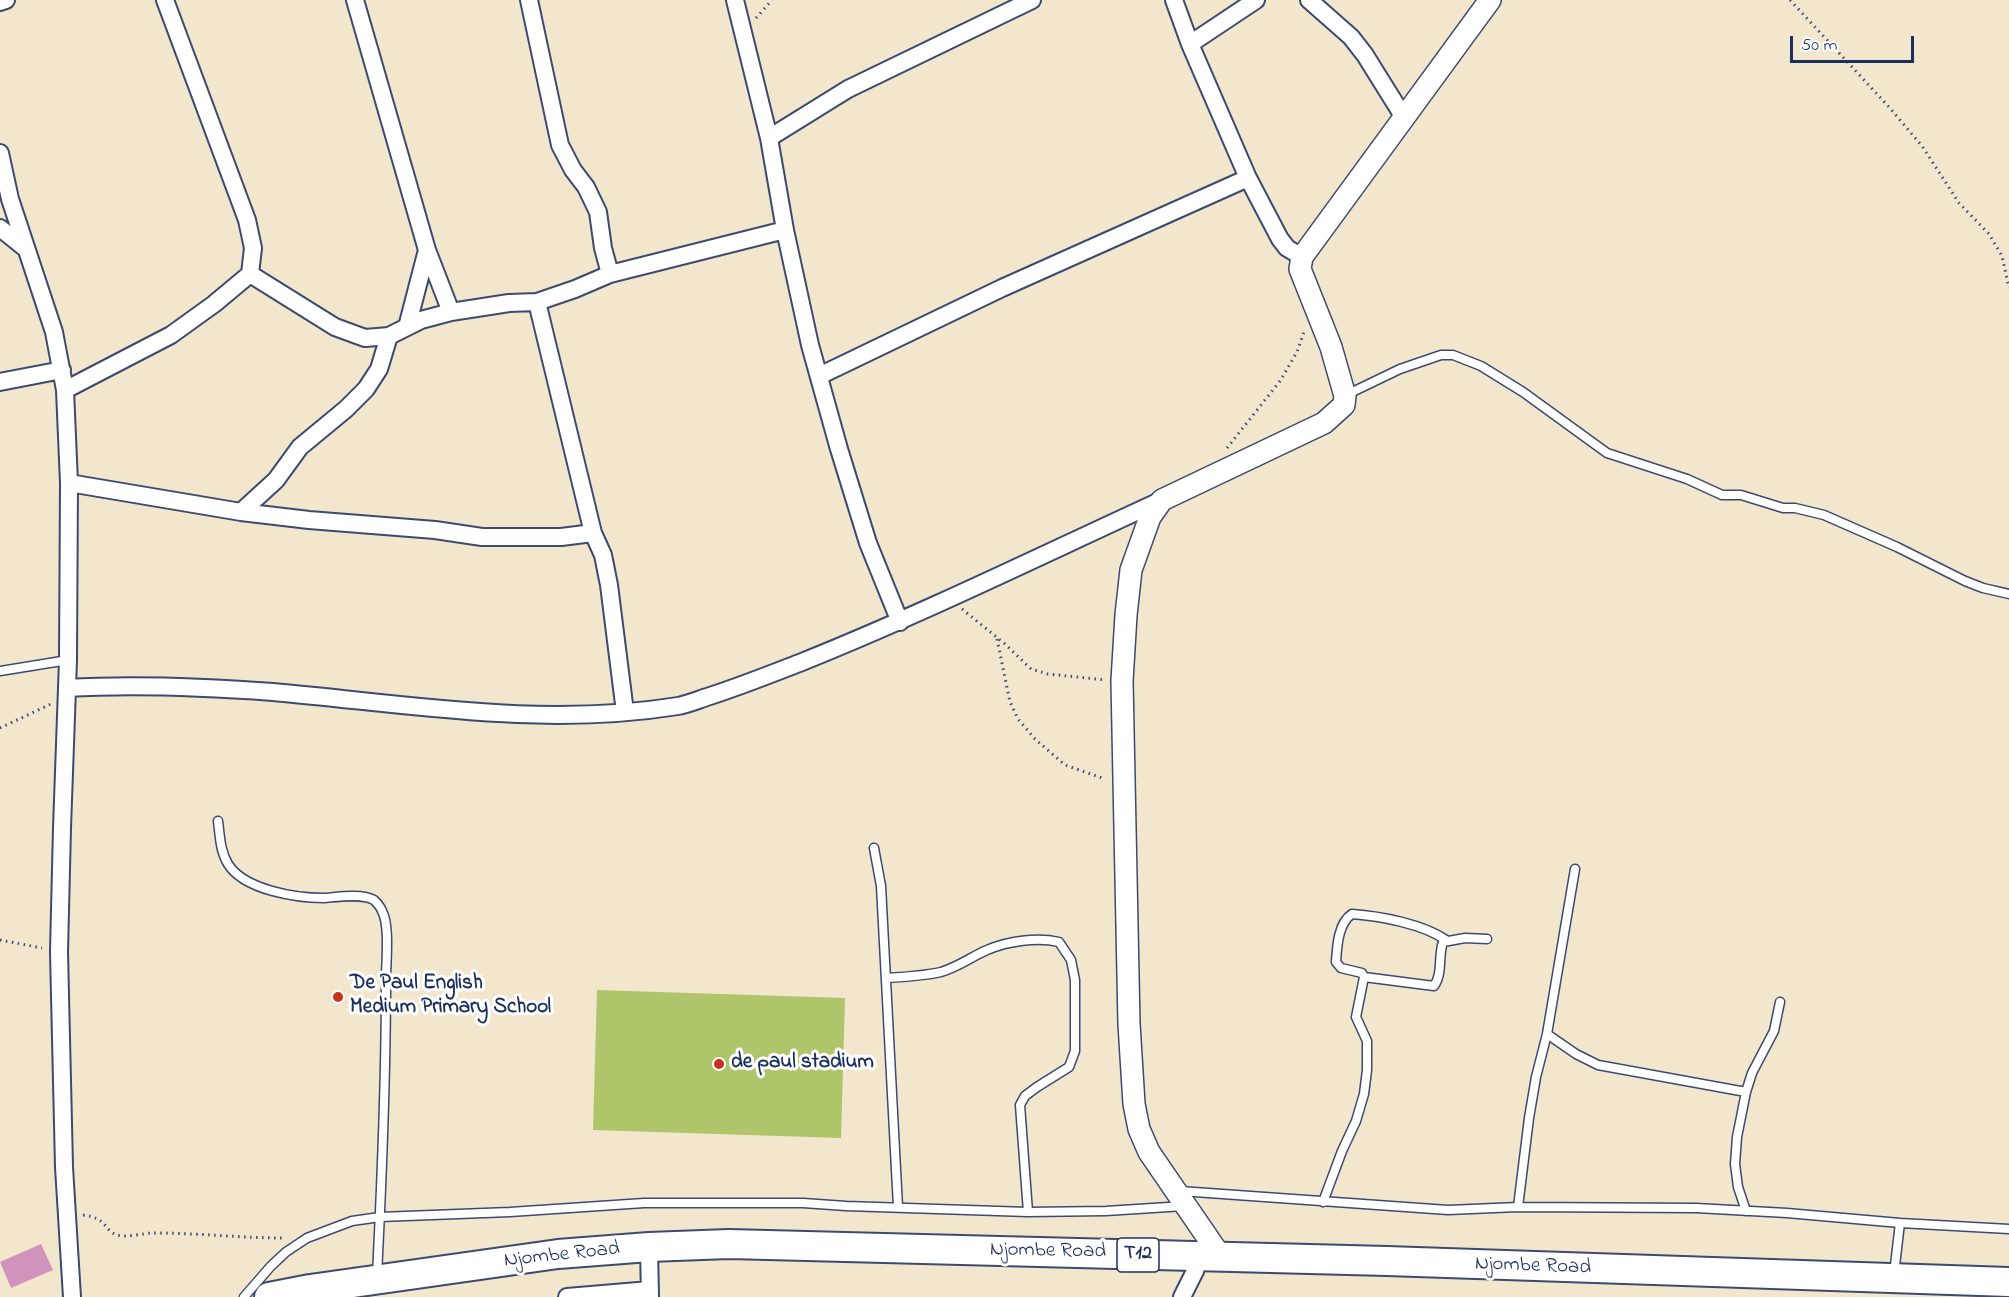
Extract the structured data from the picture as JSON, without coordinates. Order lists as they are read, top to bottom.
{
  "streets": {
    "highway": ["Njombe Road", "T12"]
  },
  "places": ["De Paul English Medium Primary School", "de paul stadium"],
  "scale_bar": "50 m"
}
